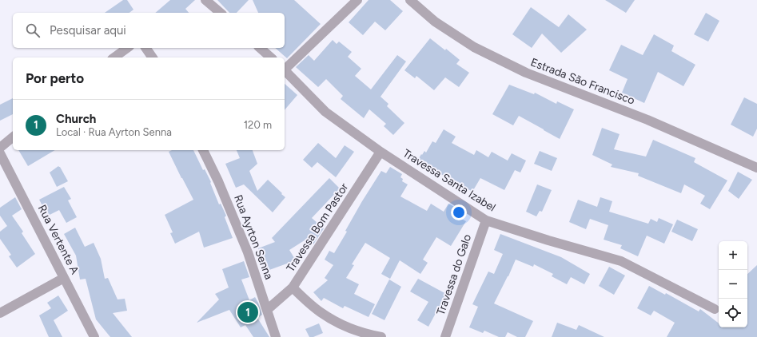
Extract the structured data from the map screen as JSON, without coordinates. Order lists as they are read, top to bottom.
{
  "streets": {
    "street": [
      "Estrada São Francisco",
      "Travessa Santa Izabel",
      "Travessa Bom Pastor",
      "Rua Ayrton Senna",
      "Rua Vertente A",
      "Travessa do Galo"
    ]
  },
  "crossings": [
    ["Travessa Santa Izabel", "Travessa Bom Pastor"],
    ["Travessa Santa Izabel", "Travessa do Galo"],
    ["Travessa Bom Pastor", "Rua Ayrton Senna"]
  ],
  "page": {
    "search": "Pesquisar aqui",
    "heading": "Por perto",
    "list": [
      {
        "mark": "1",
        "name": "Church",
        "note": "Local · Rua Ayrton Senna",
        "value": "120 m"
      }
    ],
    "map_buttons": ["+", "−"],
    "pins": "1"
  }
}
